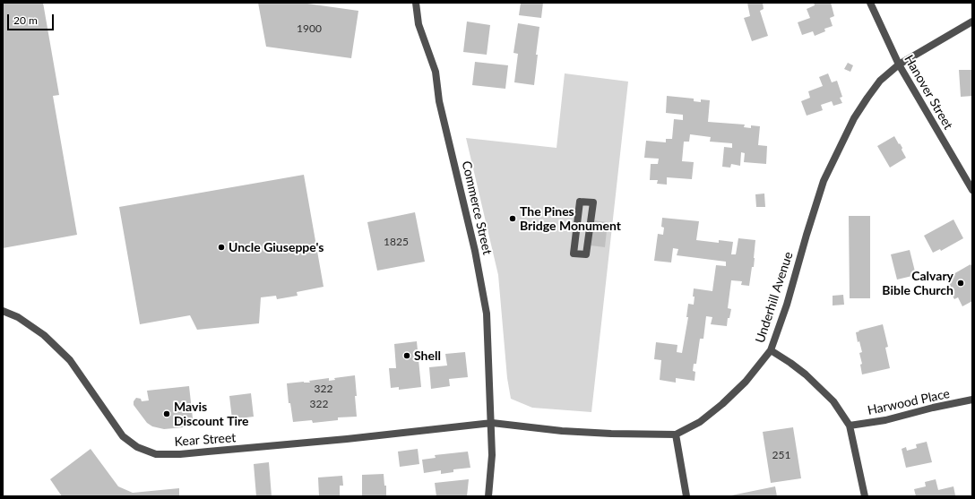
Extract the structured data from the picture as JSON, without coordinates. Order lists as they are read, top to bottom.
{
  "streets": {
    "street": [
      "Hanover Street",
      "Commerce Street",
      "Underhill Avenue",
      "Harwood Place",
      "Kear Street"
    ]
  },
  "crossings": [
    ["Hanover Street", "Underhill Avenue"],
    ["Commerce Street", "Underhill Avenue"],
    ["Commerce Street", "Kear Street"],
    ["Underhill Avenue", "Kear Street"]
  ],
  "places": [
    "The Pines Bridge Monument",
    "Uncle Giuseppe's",
    "Calvary Bible Church",
    "Shell",
    "Mavis Discount Tire"
  ],
  "house_numbers": [
    "1900",
    "1825",
    "322",
    "322",
    "251"
  ],
  "scale_bar": "20 m"
}
